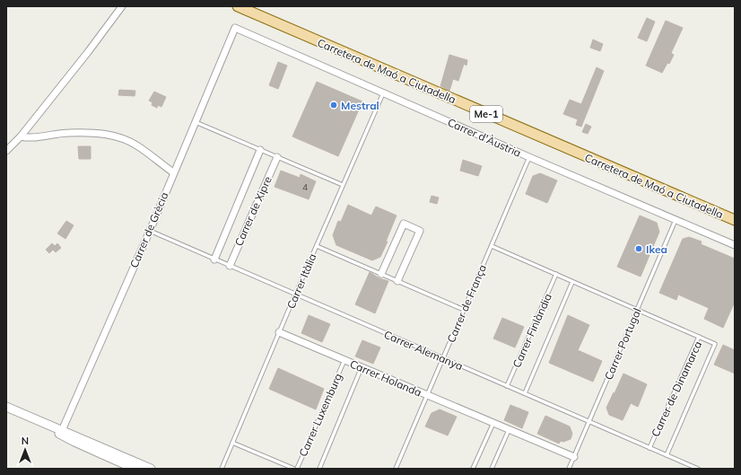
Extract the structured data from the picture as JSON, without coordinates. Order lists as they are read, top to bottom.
{
  "streets": {
    "main road": ["Carretera de Maó a Ciutadella", "Me-1"],
    "street": [
      "Carrer d'Àustria",
      "Carrer de Xipre",
      "Carrer de Grècia",
      "Carrer Holanda"
    ],
    "lane": [
      "Carrer Itàlia",
      "Carrer de França",
      "Carrer Finlàndia",
      "Carrer Portugal",
      "Carrer Alemanya",
      "Carrer de Dinamarca",
      "Carrer Luxemburg"
    ]
  },
  "crossings": [
    ["Carrer d'Àustria", "Carrer de Grècia"],
    ["Carrer d'Àustria", "Carrer Itàlia"],
    ["Carrer d'Àustria", "Carrer de França"],
    ["Carrer d'Àustria", "Carrer Portugal"],
    ["Carrer de Xipre", "Carrer Alemanya"],
    ["Carrer de Grècia", "Carrer Alemanya"],
    ["Carrer Itàlia", "Carrer Alemanya"],
    ["Carrer Itàlia", "Carrer Holanda"],
    ["Carrer Itàlia", "Carrer Luxemburg"],
    ["Carrer de França", "Carrer Alemanya"],
    ["Carrer de França", "Carrer Holanda"],
    ["Carrer Finlàndia", "Carrer Alemanya"],
    ["Carrer Portugal", "Carrer Alemanya"],
    ["Carrer Portugal", "Carrer Holanda"],
    ["Carrer Alemanya", "Carrer de Dinamarca"],
    ["Carrer Holanda", "Carrer Luxemburg"]
  ],
  "places": ["Mestral", "Ikea"],
  "house_numbers": ["4"],
  "north": "top"
}
